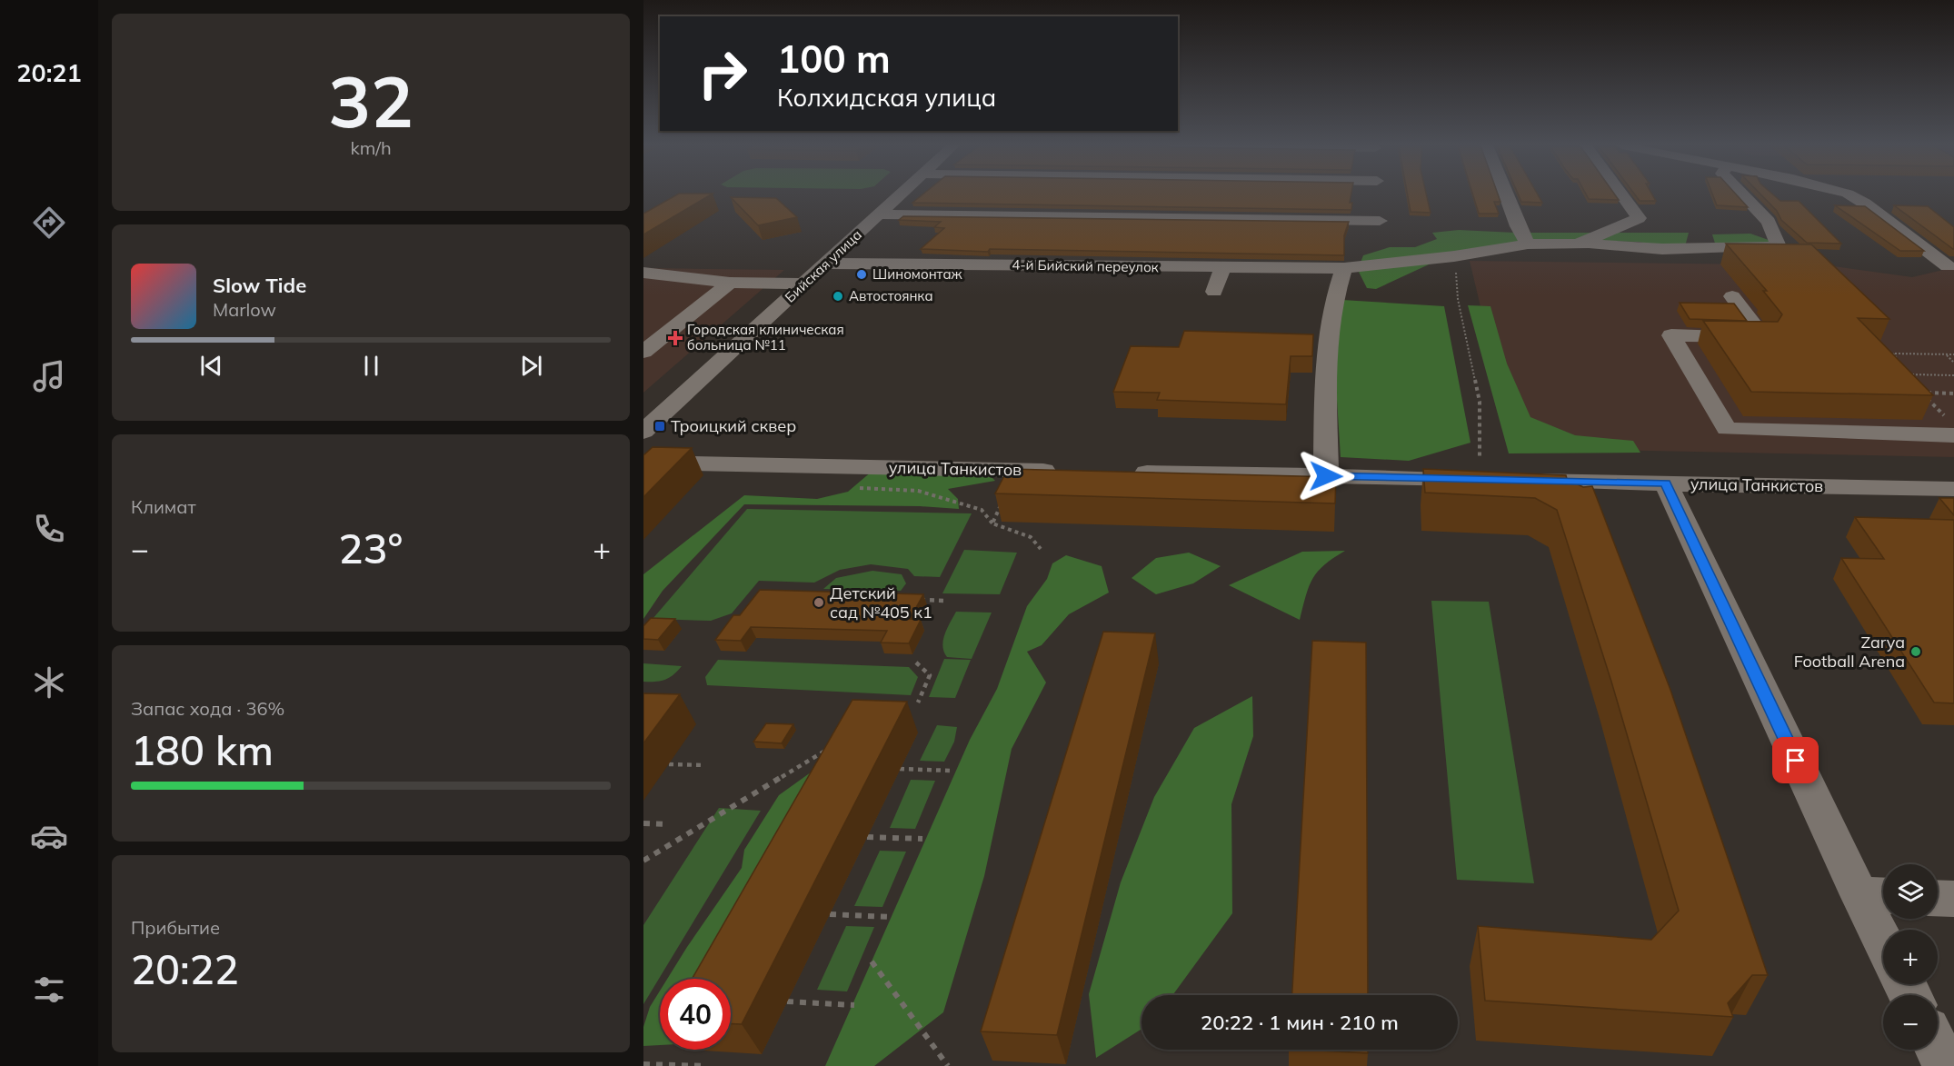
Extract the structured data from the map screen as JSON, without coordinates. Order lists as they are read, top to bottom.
{
  "streets": {
    "street": ["Бийская улица", "4-й Бийский переулок", "улица Танкистов"]
  },
  "crossings": [
    ["Бийская улица", "4-й Бийский переулок"]
  ],
  "places": {
    "other": [
      "Шиномонтаж",
      "Автостоянка",
      "Детский сад №405 к1",
      "Zarya Football Arena"
    ],
    "health": ["Городская клиническая больница №11"],
    "transit": ["Троицкий сквер"]
  },
  "page": {
    "tabs": "20:21",
    "tile": [
      ["32", "km/h"],
      "Климат",
      ["Запас хода · 36%", "180 km"],
      ["Прибытие", "20:22"]
    ],
    "turn": ["100 m", "Колхидская улица"],
    "song": ["Slow Tide", "Marlow"],
    "heat": ["−", "23°", "+"],
    "map_buttons": ["+", "−"],
    "limit": "40",
    "trip": "20:22 · 1 мин · 210 m"
  }
}
